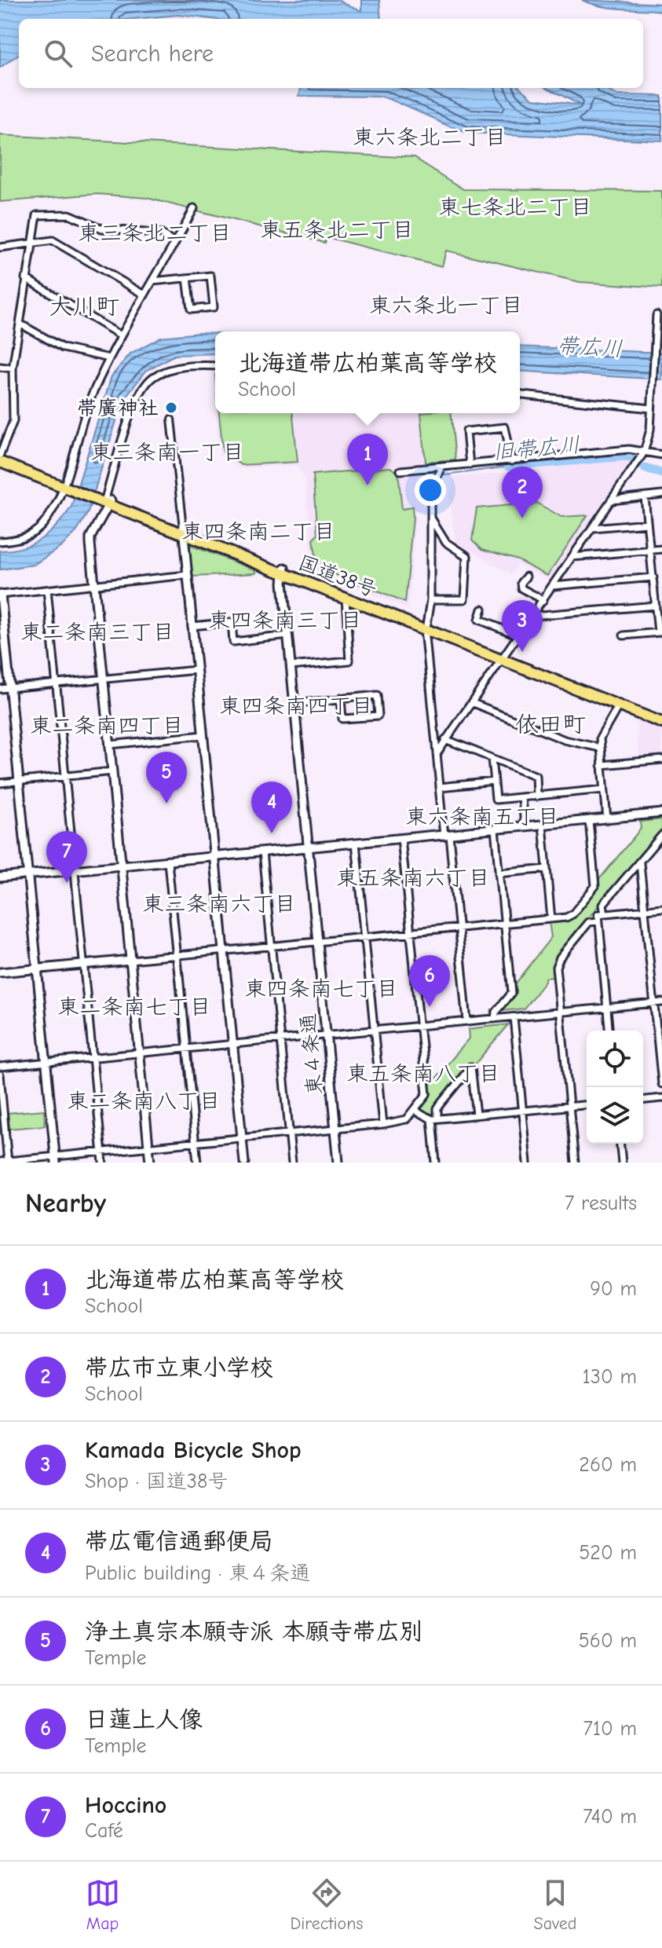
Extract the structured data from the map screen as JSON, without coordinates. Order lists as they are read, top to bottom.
{
  "streets": {
    "highway": ["国道38号"],
    "street": ["東４条通"]
  },
  "crossings": [
    ["国道38号", "東４条通"]
  ],
  "districts": [
    "東六条北二丁目",
    "東七条北二丁目",
    "東五条北二丁目",
    "東三条北二丁目",
    "東六条北一丁目",
    "大川町",
    "東三条南一丁目",
    "東四条南二丁目",
    "東四条南三丁目",
    "東二条南三丁目",
    "東四条南四丁目",
    "依田町",
    "東二条南四丁目",
    "東六条南五丁目",
    "東五条南六丁目",
    "東三条南六丁目",
    "東四条南七丁目",
    "東二条南七丁目",
    "東五条南八丁目",
    "東二条南八丁目"
  ],
  "water": ["帯広川", "旧帯広川"],
  "places": ["帯廣神社"],
  "page": {
    "search": "Search here",
    "popup": ["北海道帯広柏葉高等学校", "School"],
    "pins": [
      "1",
      "2",
      "3",
      "5",
      "4",
      "7",
      "6"
    ],
    "heading": ["Nearby", "7 results"],
    "list": [
      {
        "mark": "1",
        "name": "北海道帯広柏葉高等学校",
        "note": "School",
        "value": "90 m"
      },
      {
        "mark": "2",
        "name": "帯広市立東小学校",
        "note": "School",
        "value": "130 m"
      },
      {
        "mark": "3",
        "name": "Kamada Bicycle Shop",
        "note": "Shop · 国道38号",
        "value": "260 m"
      },
      {
        "mark": "4",
        "name": "帯広電信通郵便局",
        "note": "Public building · 東４条通",
        "value": "520 m"
      },
      {
        "mark": "5",
        "name": "浄土真宗本願寺派 本願寺帯広別",
        "note": "Temple",
        "value": "560 m"
      },
      {
        "mark": "6",
        "name": "日蓮上人像",
        "note": "Temple",
        "value": "710 m"
      },
      {
        "mark": "7",
        "name": "Hoccino",
        "note": "Café",
        "value": "740 m"
      }
    ],
    "nav": ["Map", "Directions", "Saved"]
  }
}
